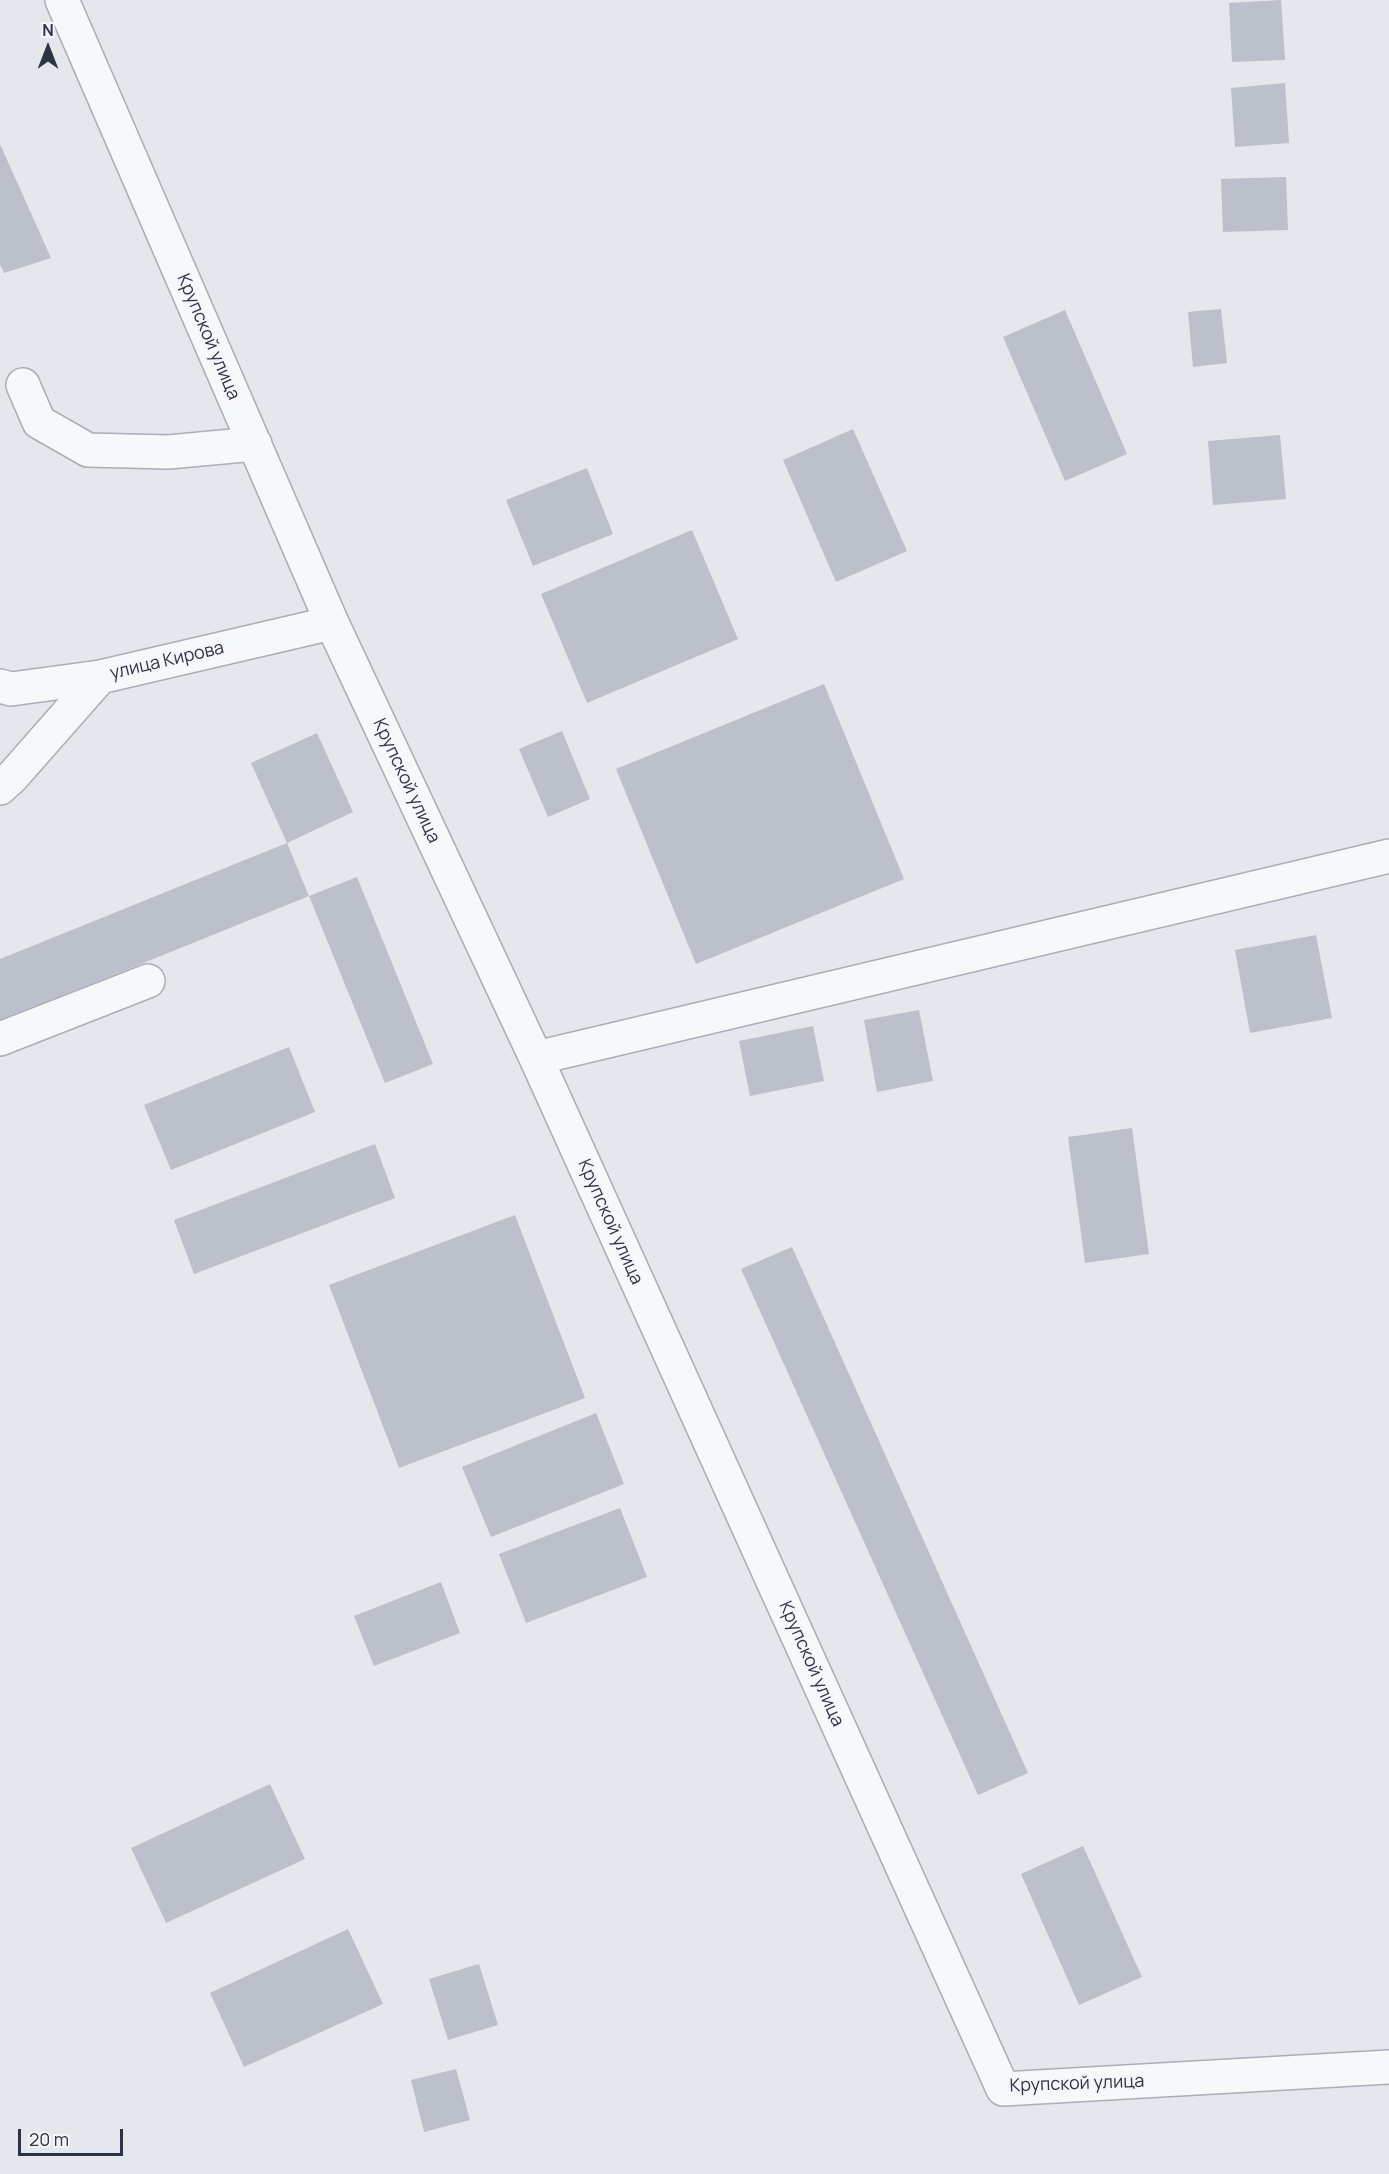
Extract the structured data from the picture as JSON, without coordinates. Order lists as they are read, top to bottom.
{
  "streets": {
    "street": ["Крупской улица", "улица Кирова"]
  },
  "crossings": [
    ["Крупской улица", "улица Кирова"]
  ],
  "scale_bar": "20 m",
  "north": "top"
}
